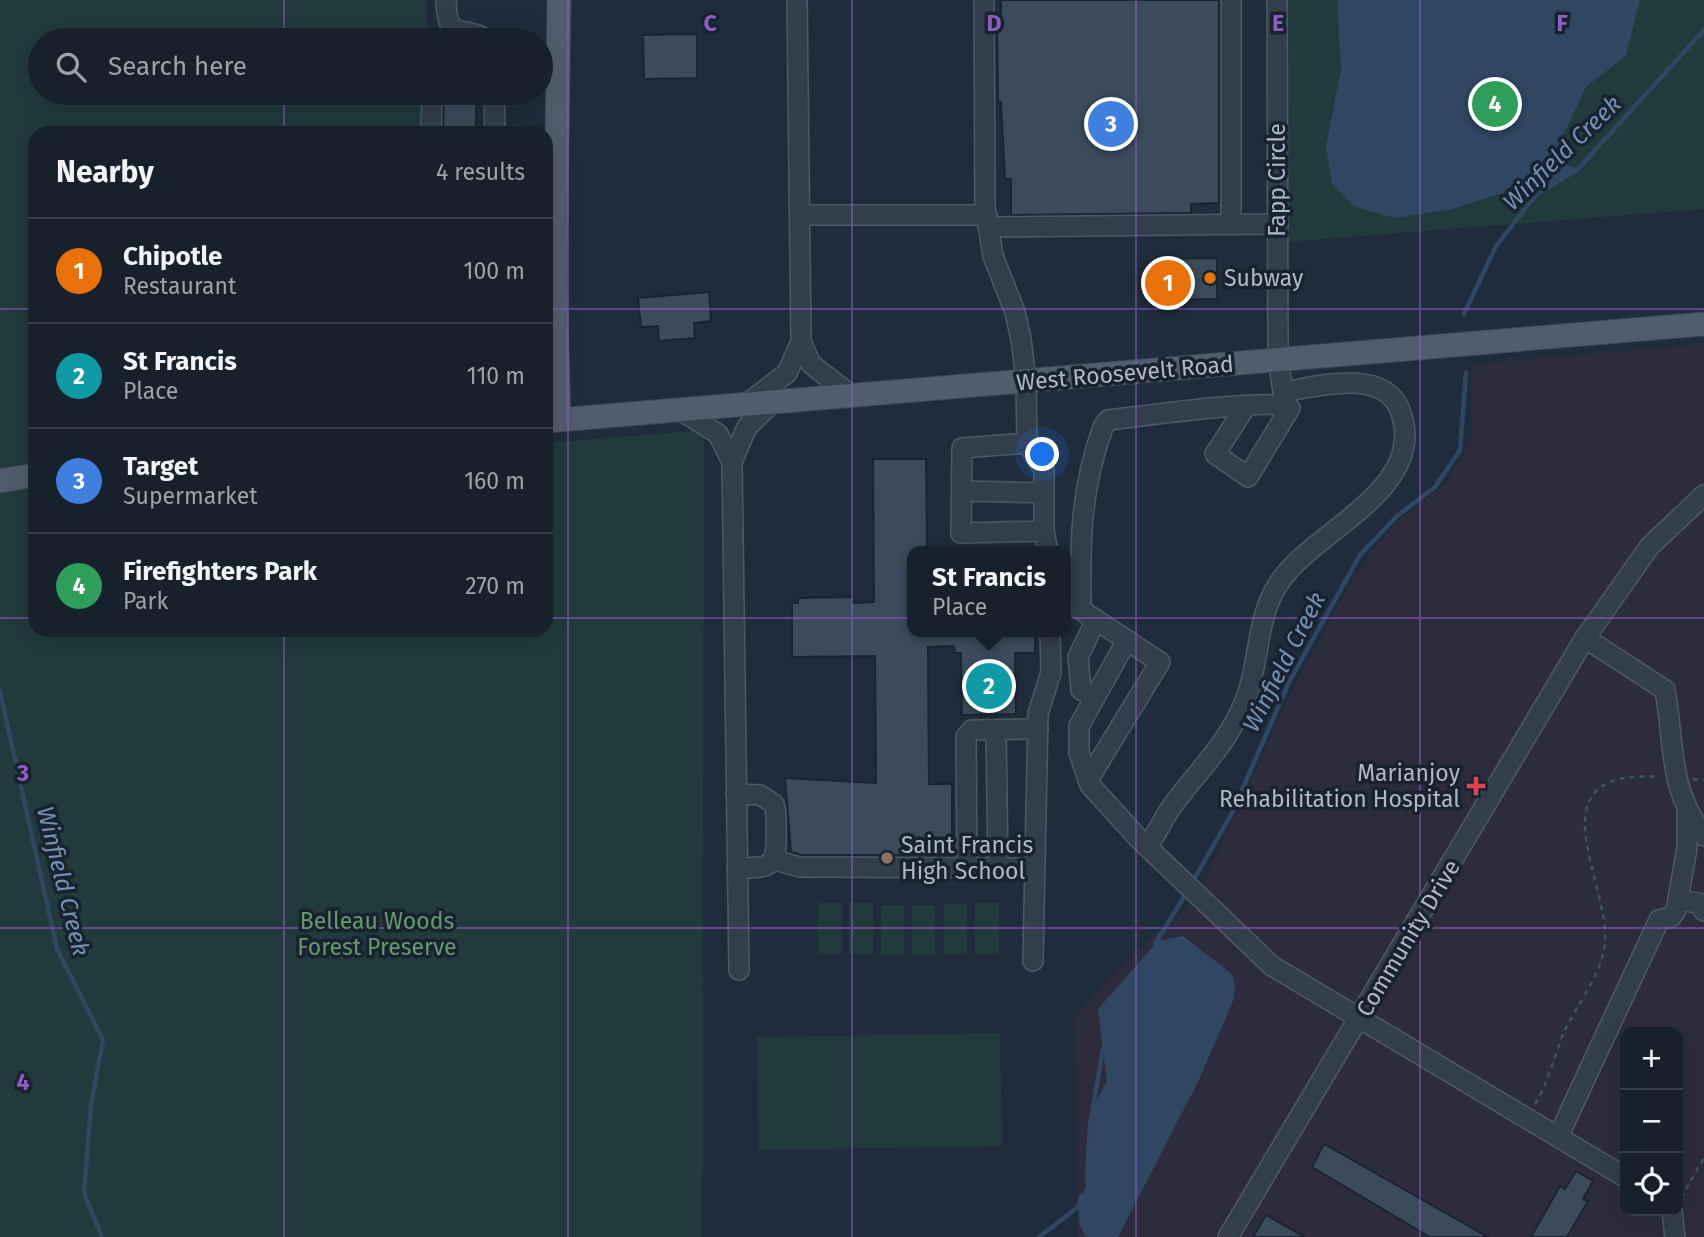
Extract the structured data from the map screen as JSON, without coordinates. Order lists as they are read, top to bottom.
{
  "streets": {
    "main road": ["West Roosevelt Road"],
    "street": ["Fapp Circle", "Community Drive"]
  },
  "crossings": [
    ["Fapp Circle", "West Roosevelt Road"]
  ],
  "water": ["Winfield Creek"],
  "parks": ["Belleau Woods Forest Preserve"],
  "places": {
    "other": ["Subway", "Saint Francis High School"],
    "health": ["Marianjoy Rehabilitation Hospital"]
  },
  "page": {
    "search": "Search here",
    "pins": [
      "4",
      "3",
      "1",
      "2"
    ],
    "heading": ["Nearby", "4 results"],
    "list": [
      {
        "mark": "1",
        "name": "Chipotle",
        "note": "Restaurant",
        "value": "100 m"
      },
      {
        "mark": "2",
        "name": "St Francis",
        "note": "Place",
        "value": "110 m"
      },
      {
        "mark": "3",
        "name": "Target",
        "note": "Supermarket",
        "value": "160 m"
      },
      {
        "mark": "4",
        "name": "Firefighters Park",
        "note": "Park",
        "value": "270 m"
      }
    ],
    "popup": ["St Francis", "Place"],
    "map_buttons": ["+", "−"]
  },
  "grid": {
    "columns": [
      "C",
      "D",
      "E",
      "F"
    ],
    "rows": ["3", "4"]
  }
}
